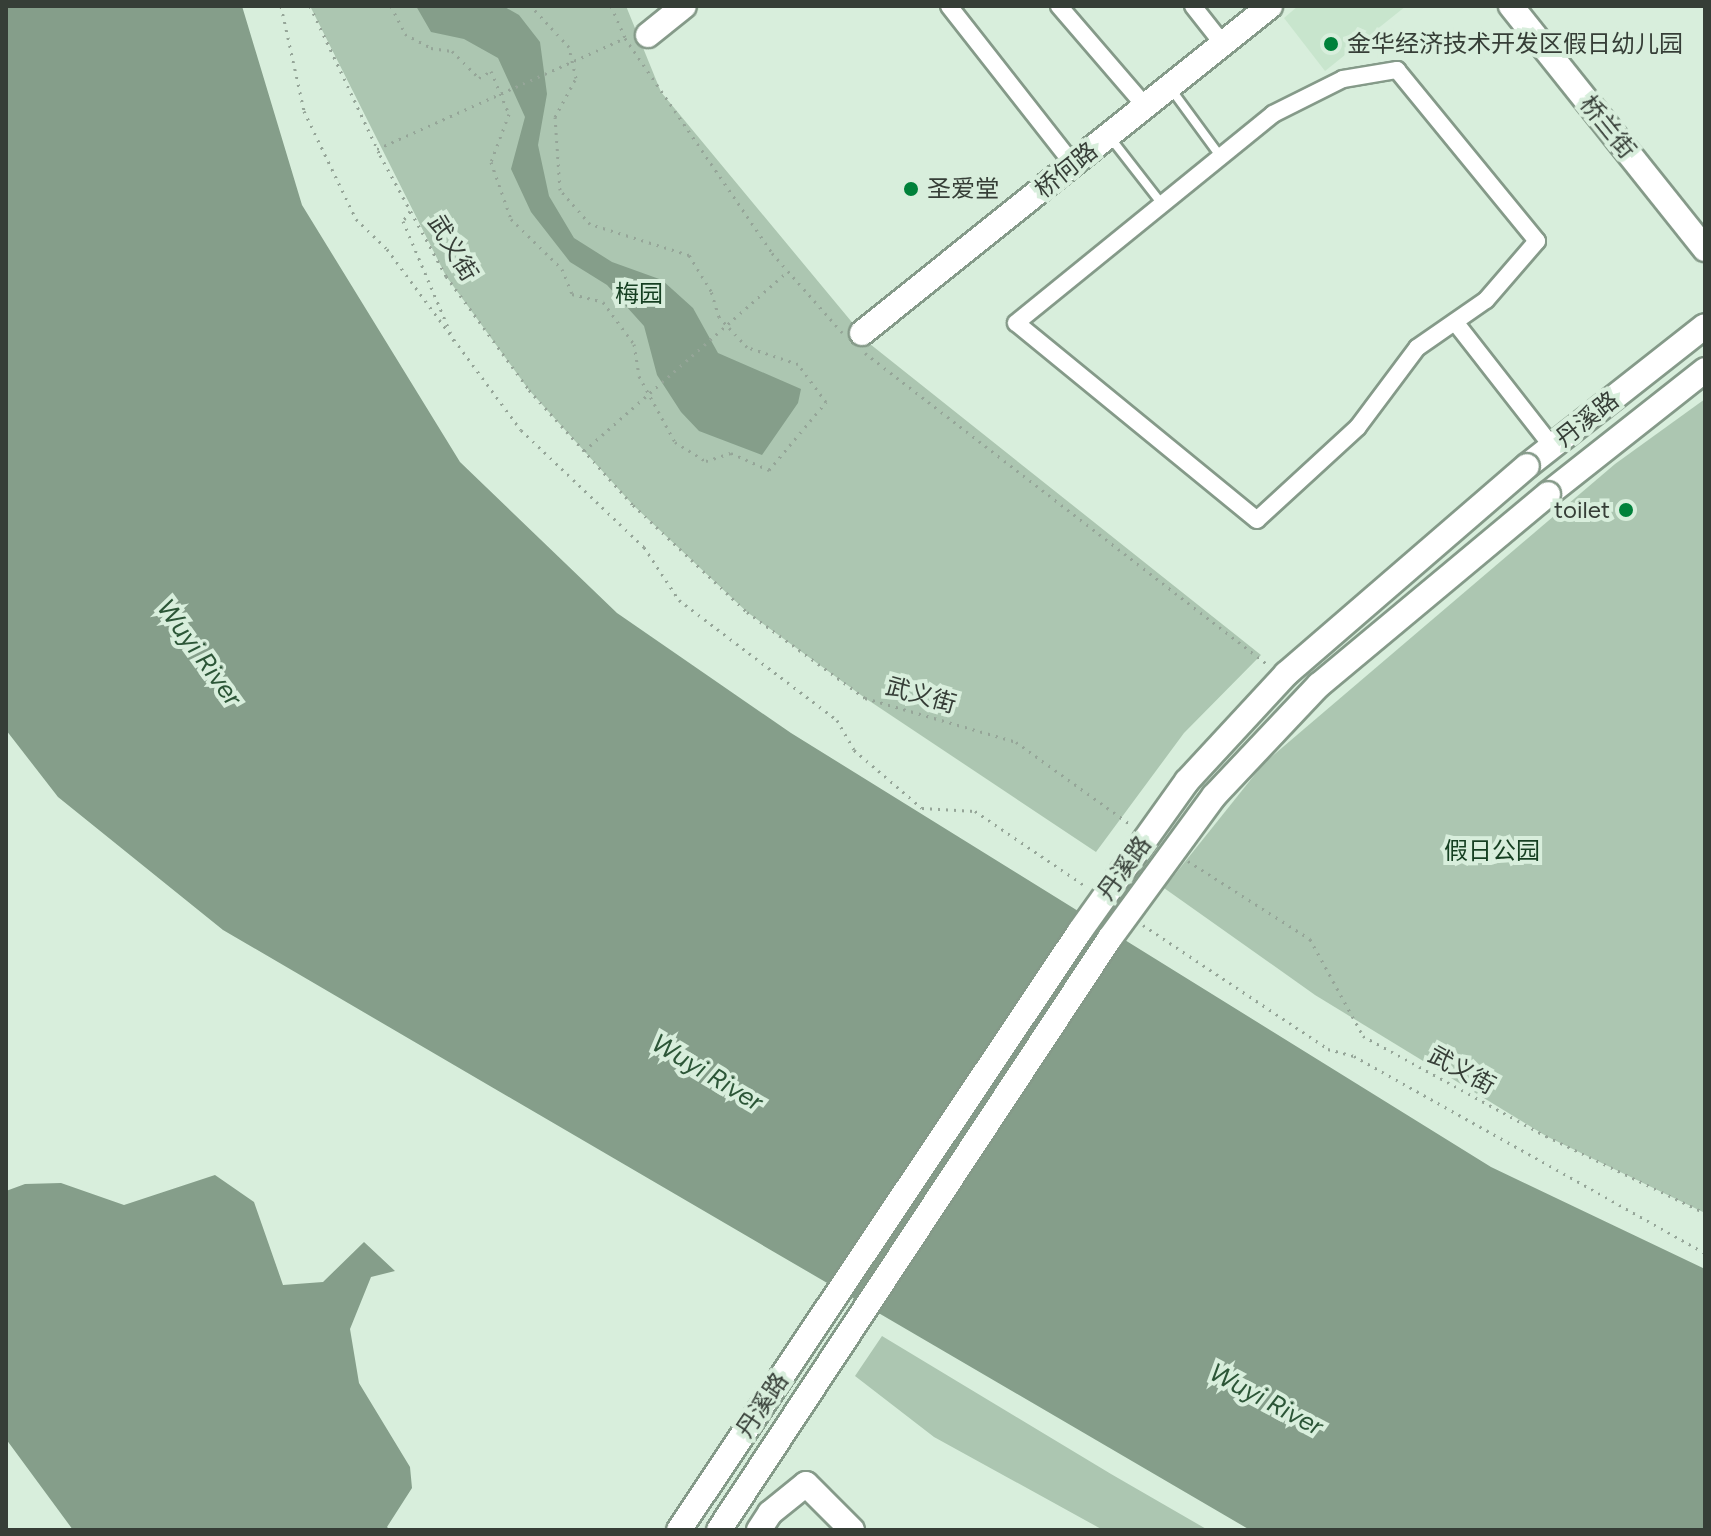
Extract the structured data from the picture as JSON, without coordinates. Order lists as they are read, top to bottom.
{
  "streets": {
    "main road": ["桥兰街", "桥何路", "丹溪路"],
    "path": ["武义街"]
  },
  "water": ["Wuyi River"],
  "parks": ["梅园", "假日公园"],
  "places": ["金华经济技术开发区假日幼儿园", "圣爱堂", "toilet"]
}
